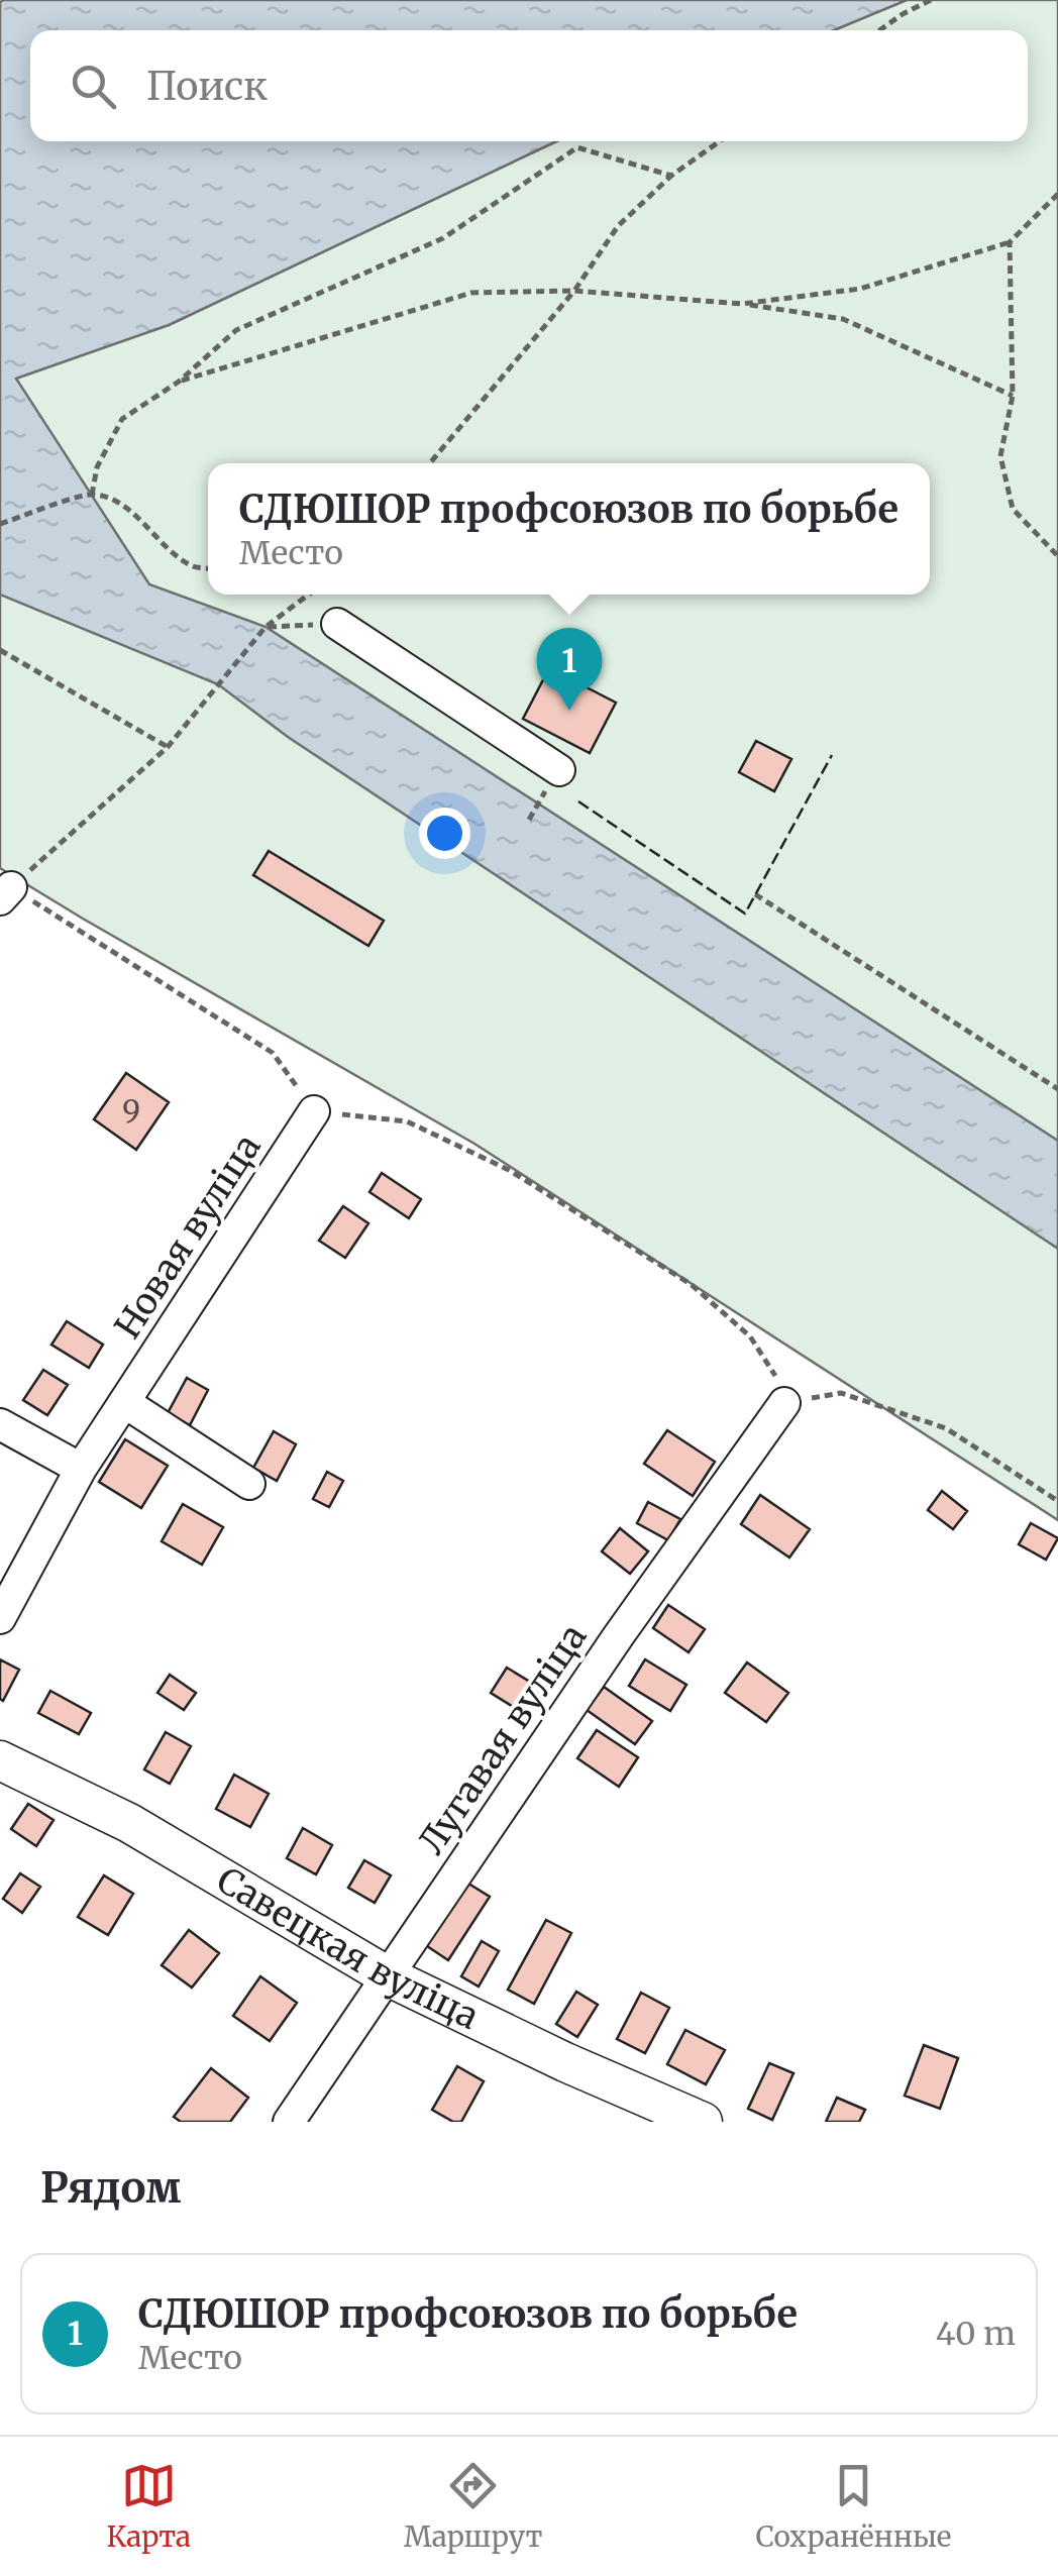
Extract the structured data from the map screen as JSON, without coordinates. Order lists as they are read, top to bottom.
{
  "streets": {
    "main road": ["Савецкая вуліца"],
    "street": ["Новая вуліца", "Лугавая вуліца"]
  },
  "crossings": [
    ["Лугавая вуліца", "Савецкая вуліца"]
  ],
  "house_numbers": ["9"],
  "page": {
    "search": "Поиск",
    "popup": ["СДЮШОР профсоюзов по борьбе", "Место"],
    "pins": "1",
    "heading": "Рядом",
    "list": [
      {
        "mark": "1",
        "name": "СДЮШОР профсоюзов по борьбе",
        "note": "Место",
        "value": "40 m"
      }
    ],
    "nav": ["Карта", "Маршрут", "Сохранённые"]
  }
}
